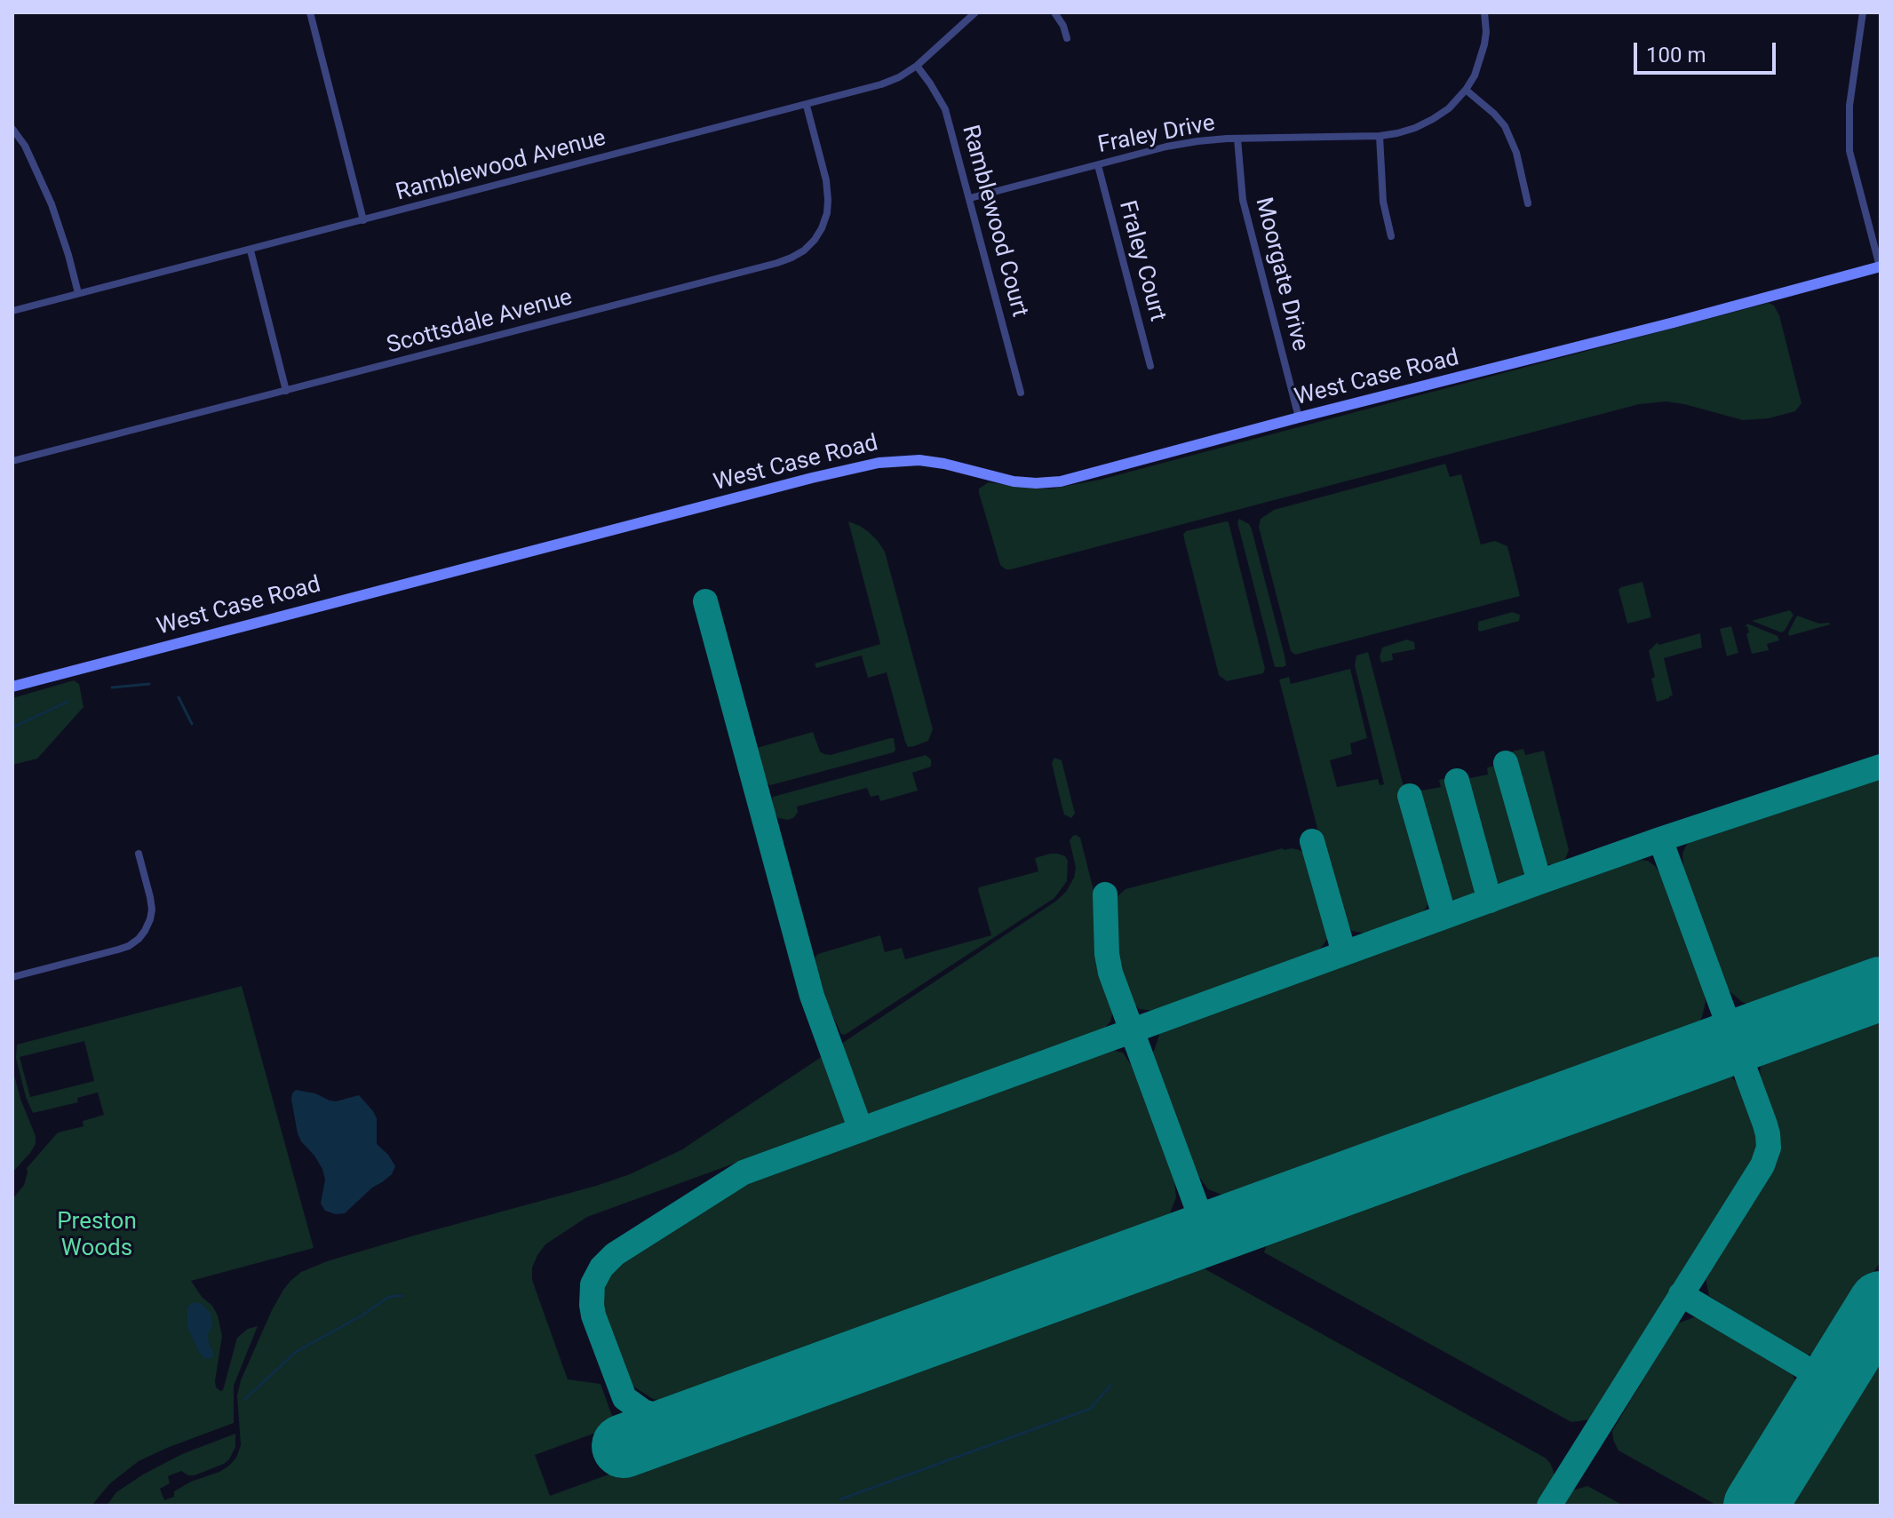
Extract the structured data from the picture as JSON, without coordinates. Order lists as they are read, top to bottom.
{
  "streets": {
    "main road": ["West Case Road"],
    "street": [
      "Fraley Drive",
      "Ramblewood Avenue",
      "Ramblewood Court",
      "Fraley Court",
      "Moorgate Drive",
      "Scottsdale Avenue"
    ]
  },
  "crossings": [
    ["Fraley Drive", "Ramblewood Court"],
    ["Fraley Drive", "Fraley Court"],
    ["Fraley Drive", "Moorgate Drive"],
    ["Ramblewood Avenue", "Ramblewood Court"],
    ["Ramblewood Avenue", "Scottsdale Avenue"],
    ["Moorgate Drive", "West Case Road"]
  ],
  "parks": ["Preston Woods"],
  "scale_bar": "100 m"
}
